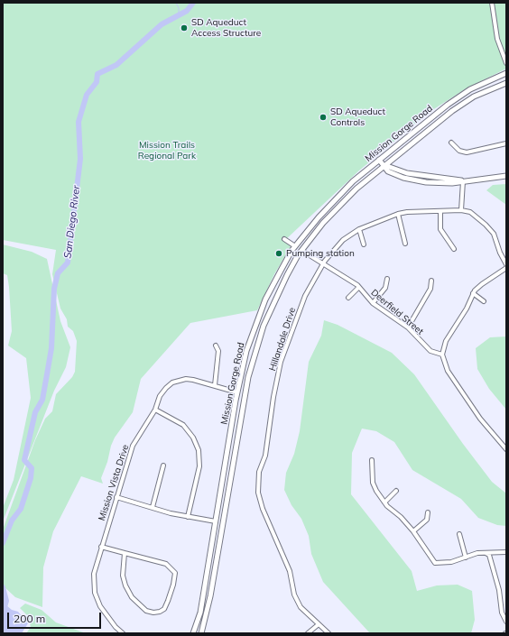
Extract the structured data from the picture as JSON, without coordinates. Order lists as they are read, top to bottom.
{
  "streets": {
    "main road": ["Mission Gorge Road"],
    "street": ["Deerfield Street", "Hillandale Drive", "Mission Vista Drive"]
  },
  "crossings": [
    ["Mission Gorge Road", "Deerfield Street"],
    ["Mission Gorge Road", "Mission Vista Drive"],
    ["Deerfield Street", "Hillandale Drive"]
  ],
  "water": ["San Diego River"],
  "parks": ["Mission Trails Regional Park"],
  "places": ["SD Aqueduct Access Structure", "SD Aqueduct Controls", "Pumping station"],
  "scale_bar": "200 m"
}
